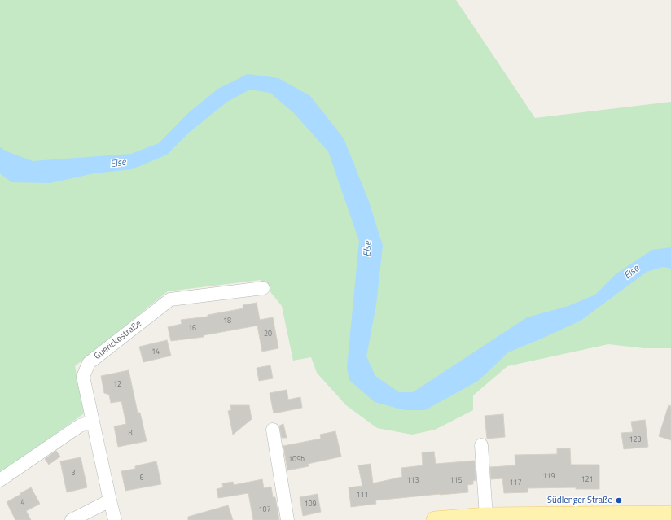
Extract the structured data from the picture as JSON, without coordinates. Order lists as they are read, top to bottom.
{
  "streets": {
    "street": ["Guerickestraße"]
  },
  "water": ["Else"],
  "places": ["Südlenger Straße"],
  "house_numbers": [
    "18",
    "16",
    "20",
    "14",
    "12",
    "8",
    "123",
    "109b",
    "3",
    "119",
    "6",
    "121",
    "113",
    "115",
    "117",
    "111",
    "4",
    "109",
    "107"
  ]
}
